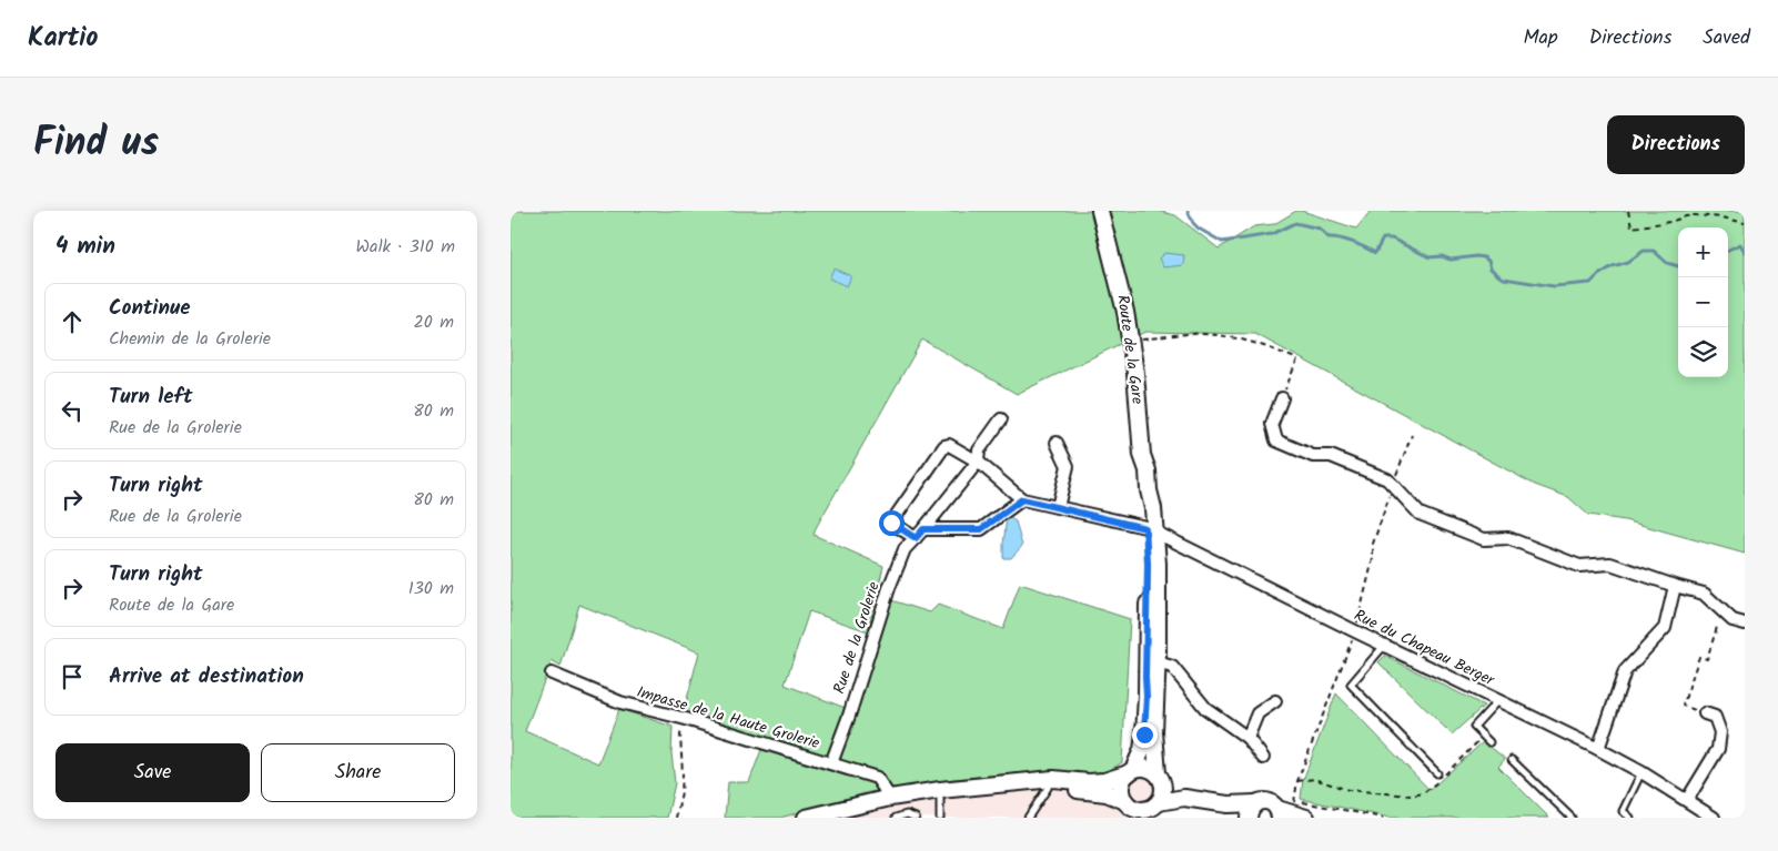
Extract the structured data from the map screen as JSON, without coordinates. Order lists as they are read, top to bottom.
{
  "streets": {
    "street": [
      "Route de la Gare",
      "Rue de la Grolerie",
      "Rue du Chapeau Berger",
      "Impasse de la Haute Grolerie"
    ]
  },
  "crossings": [
    ["Route de la Gare", "Rue du Chapeau Berger"],
    ["Rue de la Grolerie", "Impasse de la Haute Grolerie"]
  ],
  "page": {
    "header": "Kartio",
    "nav": ["Map", "Directions", "Saved"],
    "title": "Find us",
    "buttons": [
      "Directions",
      ["Save", "Share"]
    ],
    "heading": ["4 min", "Walk · 310 m"],
    "map_buttons": ["+", "−"],
    "list": [
      ["Continue", "Chemin de la Grolerie", "20 m"],
      ["Turn left", "Rue de la Grolerie", "80 m"],
      ["Turn right", "Rue de la Grolerie", "80 m"],
      ["Turn right", "Route de la Gare", "130 m"],
      "Arrive at destination"
    ]
  }
}
